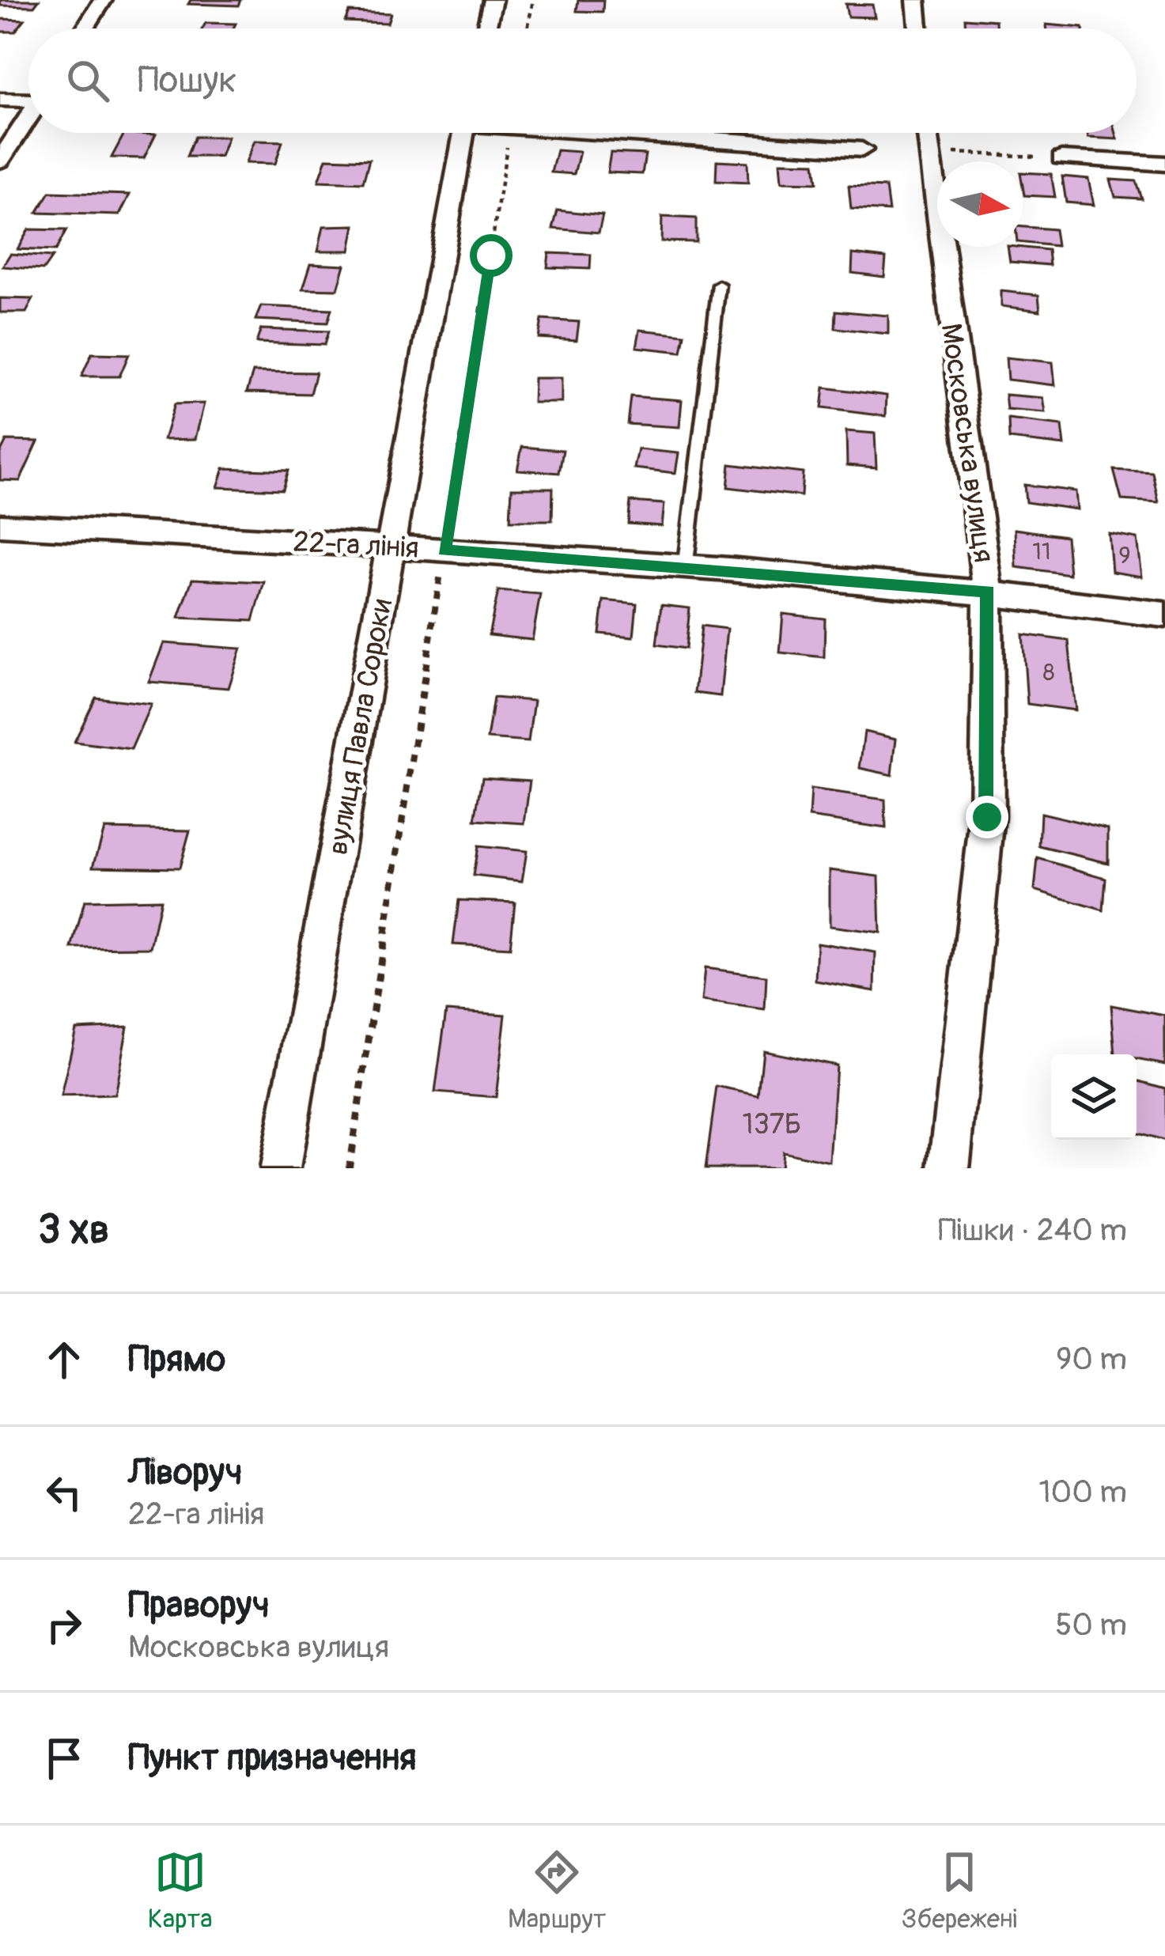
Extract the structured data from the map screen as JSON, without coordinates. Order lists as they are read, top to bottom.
{
  "streets": {
    "street": ["Московська вулиця", "22-га лінія", "вулиця Павла Сороки"]
  },
  "crossings": [
    ["Московська вулиця", "22-га лінія"],
    ["22-га лінія", "вулиця Павла Сороки"]
  ],
  "house_numbers": [
    "11",
    "9",
    "8",
    "137Б"
  ],
  "north": "right",
  "page": {
    "search": "Пошук",
    "heading": ["3 хв", "Пішки · 240 m"],
    "list": [
      ["Прямо", "90 m"],
      ["Ліворуч", "22-га лінія", "100 m"],
      ["Праворуч", "Московська вулиця", "50 m"],
      "Пункт призначення"
    ],
    "nav": ["Карта", "Маршрут", "Збережені"]
  }
}
